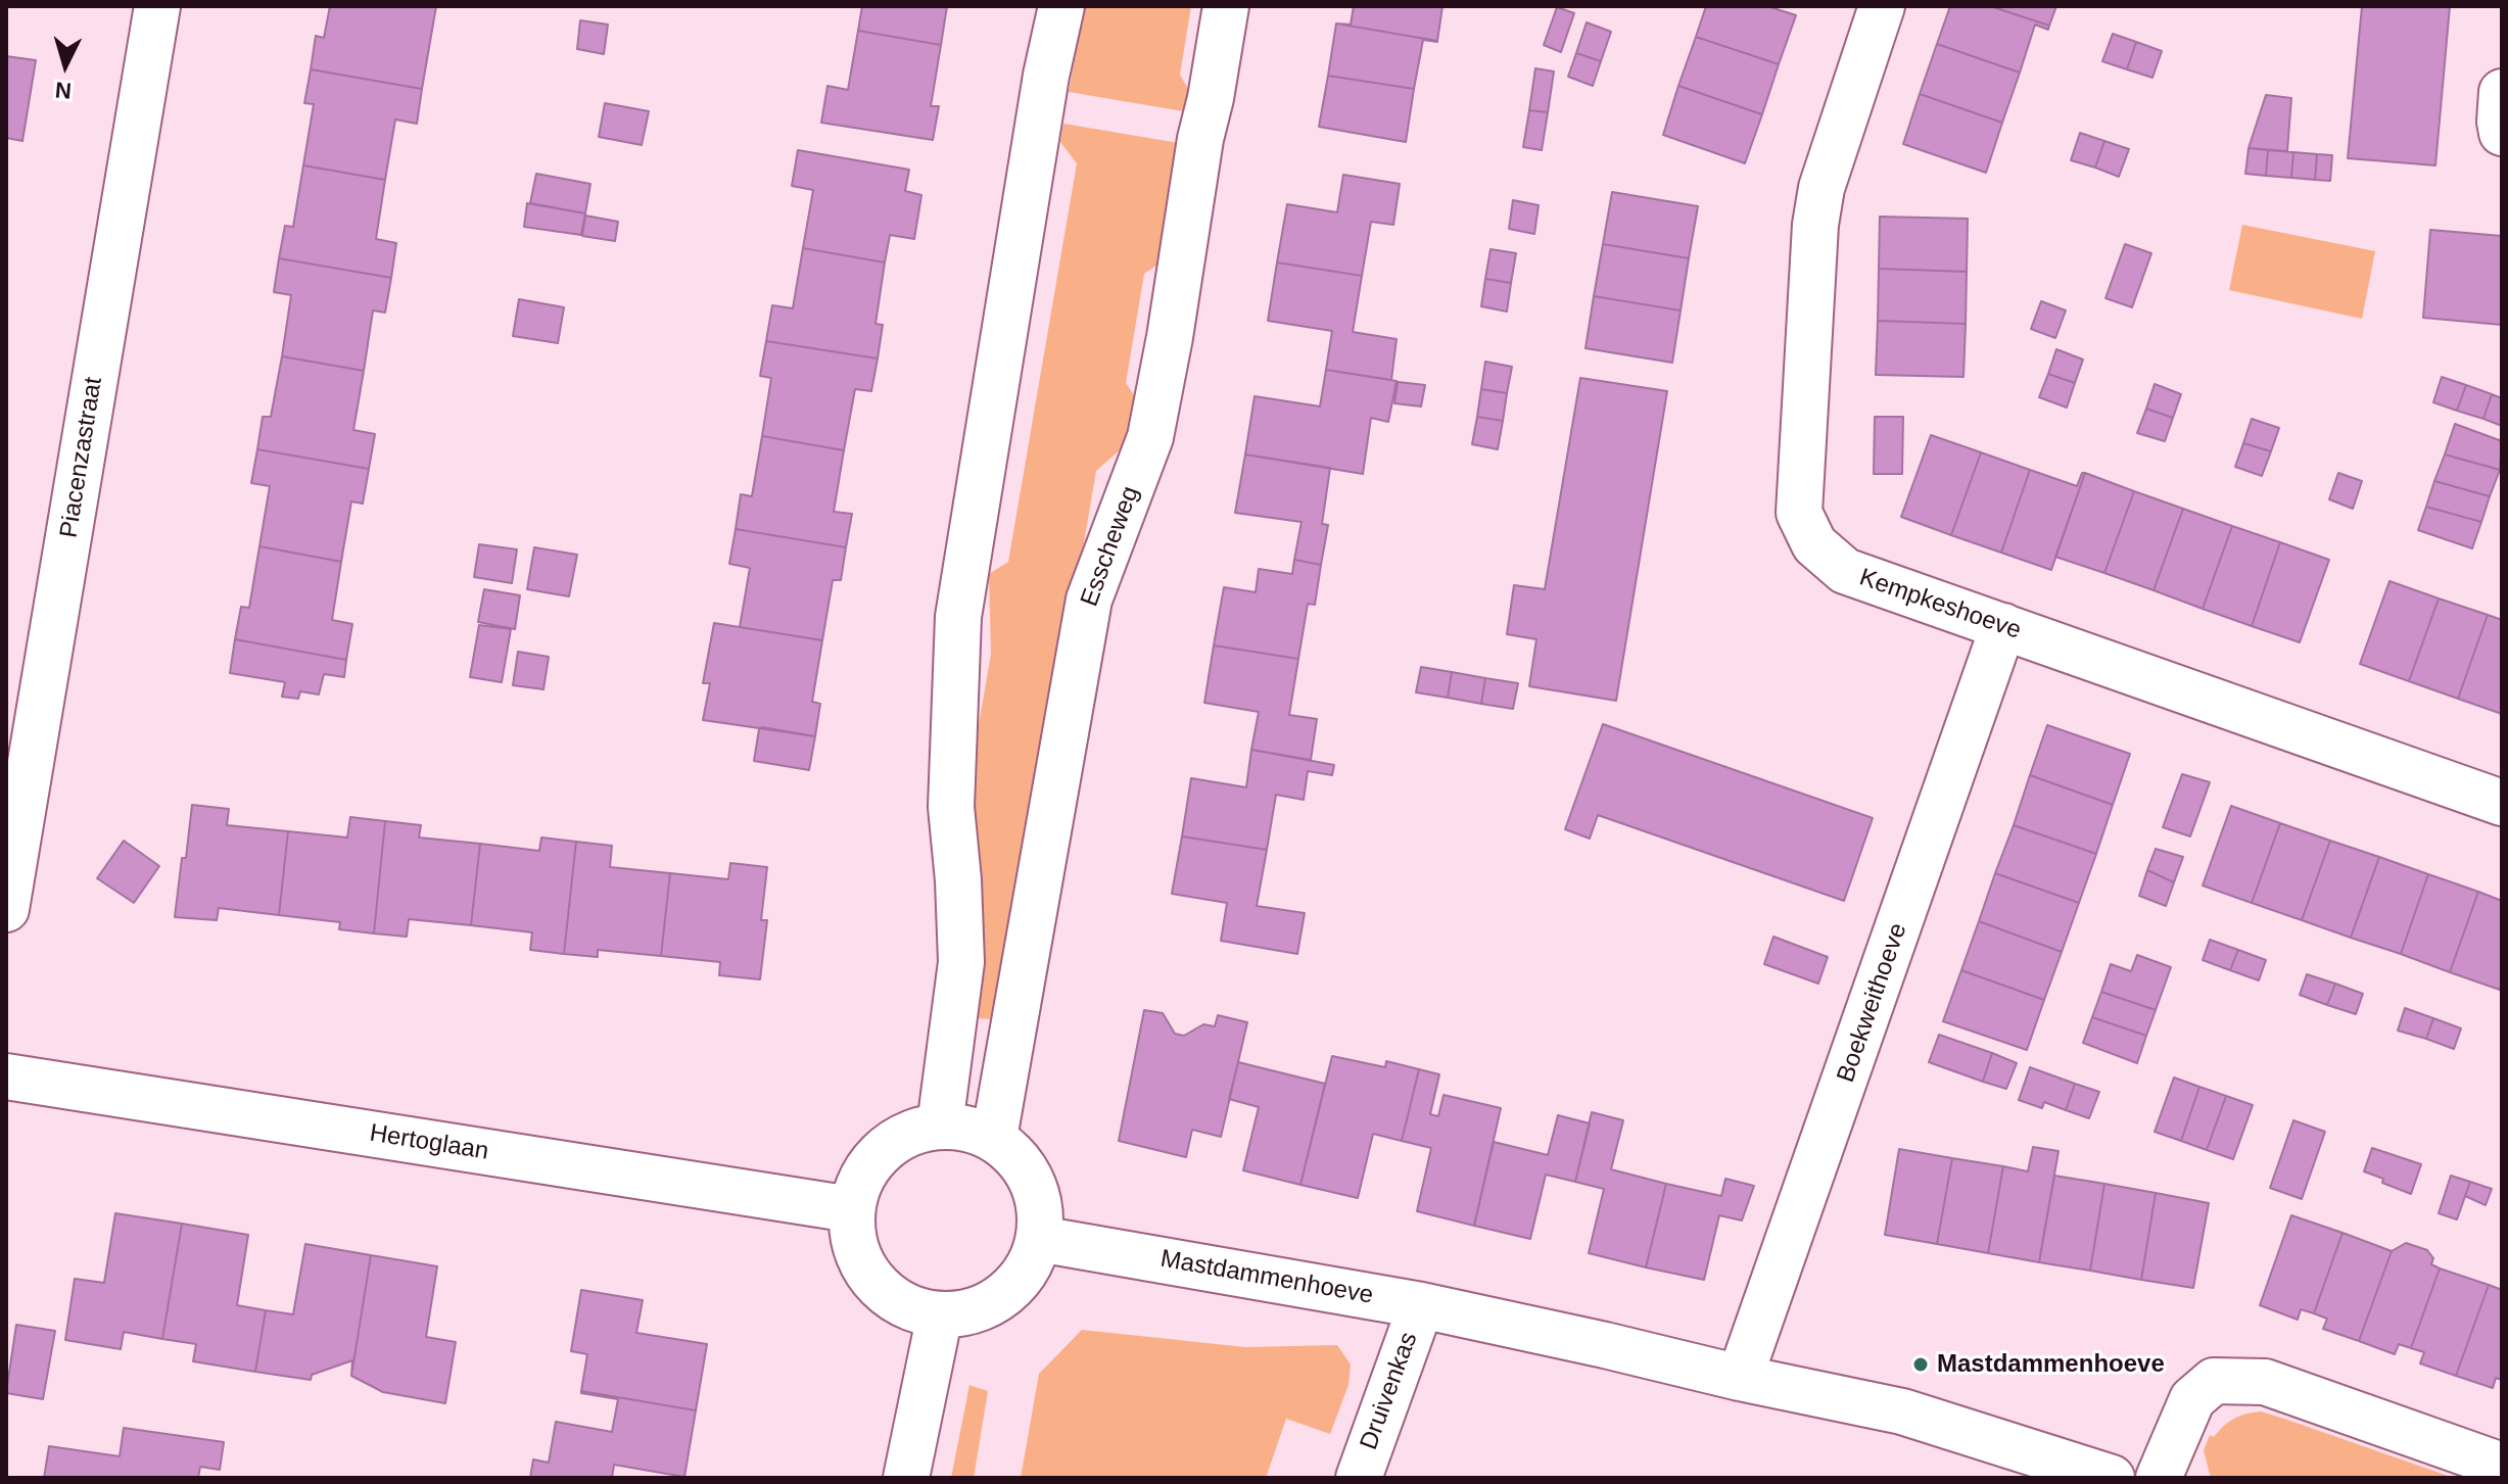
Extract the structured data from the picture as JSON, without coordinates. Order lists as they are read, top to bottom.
{
  "streets": {
    "street": [
      "Piacenzastraat",
      "Esscheweg",
      "Kempkeshoeve",
      "Boekweithoeve",
      "Hertoglaan",
      "Mastdammenhoeve",
      "Druivenkas"
    ]
  },
  "crossings": [
    ["Esscheweg", "Hertoglaan"],
    ["Esscheweg", "Mastdammenhoeve"],
    ["Kempkeshoeve", "Boekweithoeve"],
    ["Boekweithoeve", "Mastdammenhoeve"],
    ["Hertoglaan", "Mastdammenhoeve"],
    ["Mastdammenhoeve", "Druivenkas"]
  ],
  "places": ["Mastdammenhoeve"],
  "north": "bottom"
}
